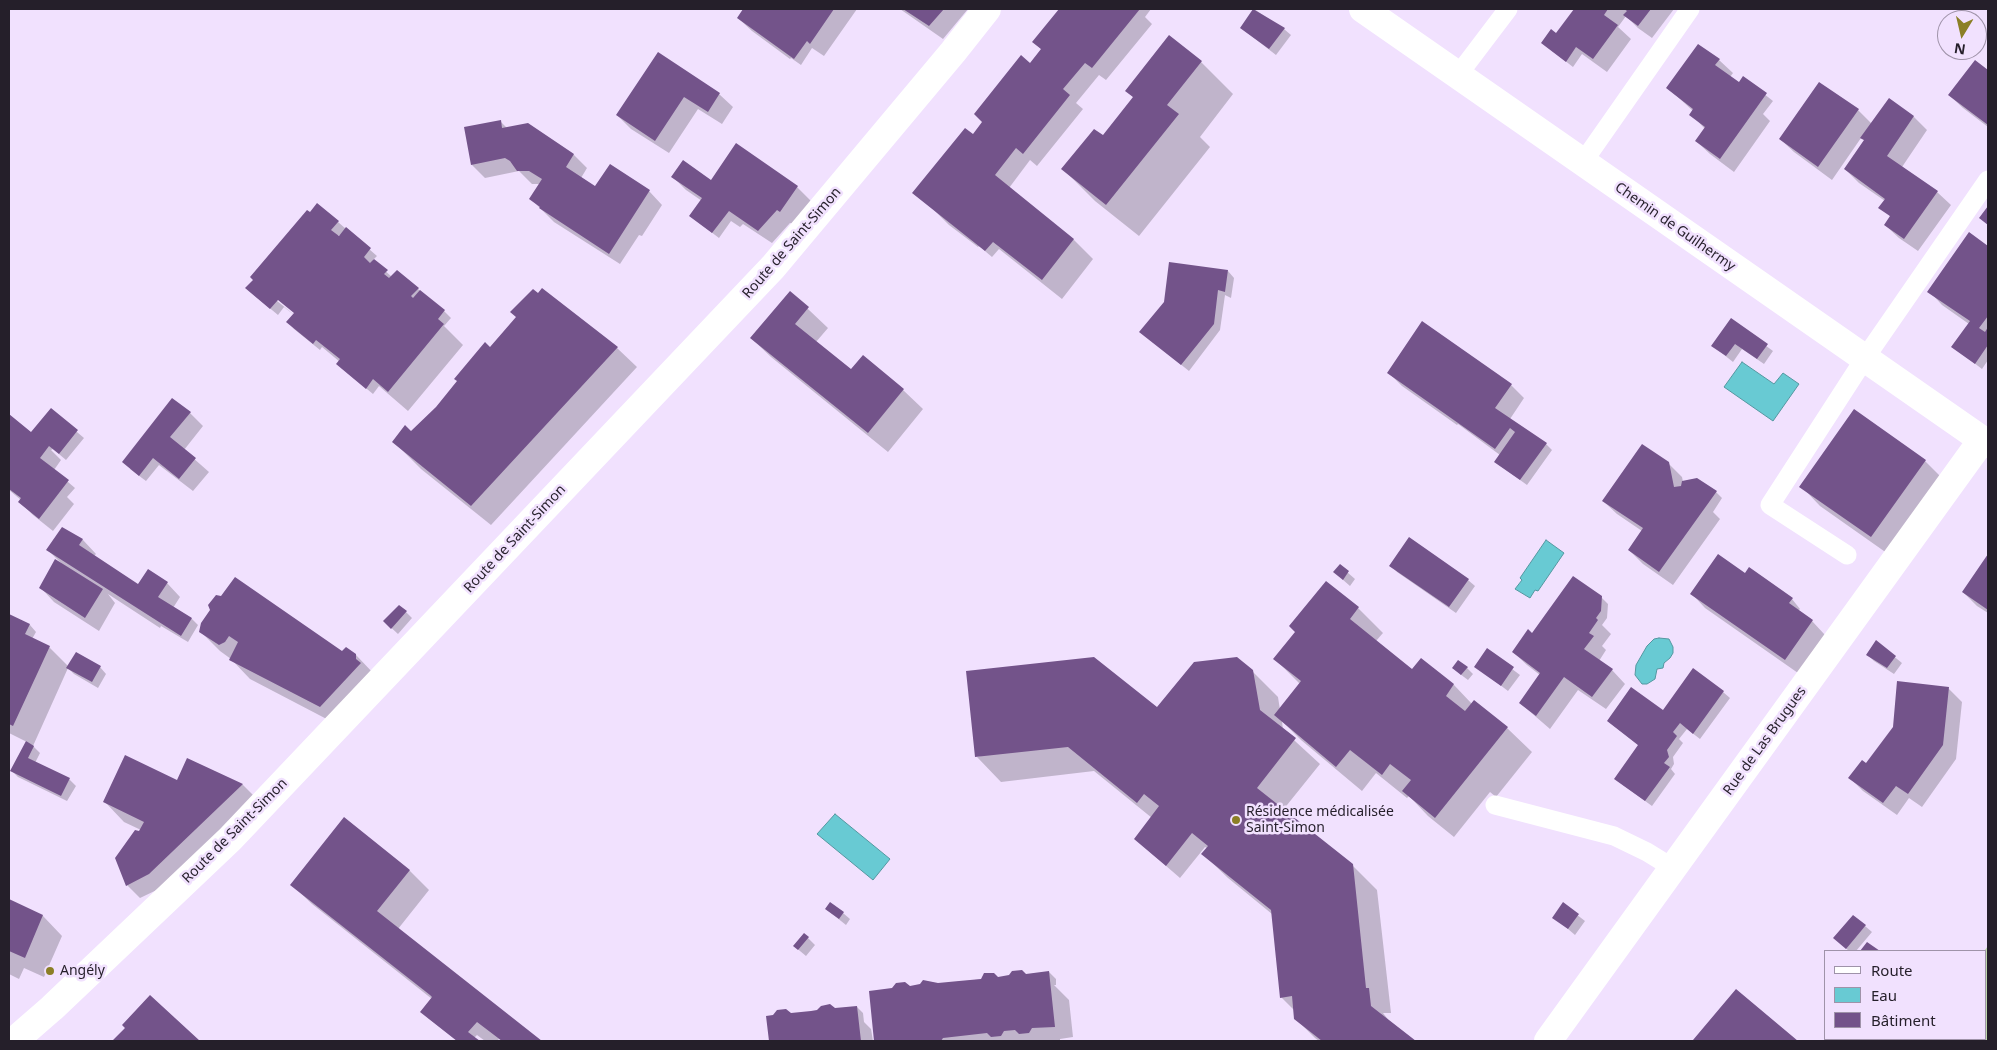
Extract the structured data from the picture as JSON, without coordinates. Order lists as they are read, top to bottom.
{
  "streets": {
    "street": ["Chemin de Guilhermy", "Route de Saint-Simon", "Rue de Las Brugues"]
  },
  "crossings": [
    ["Chemin de Guilhermy", "Rue de Las Brugues"]
  ],
  "places": ["Résidence médicalisée Saint-Simon", "Angély"],
  "legend": ["Route", "Eau", "Bâtiment"],
  "north": "bottom"
}
